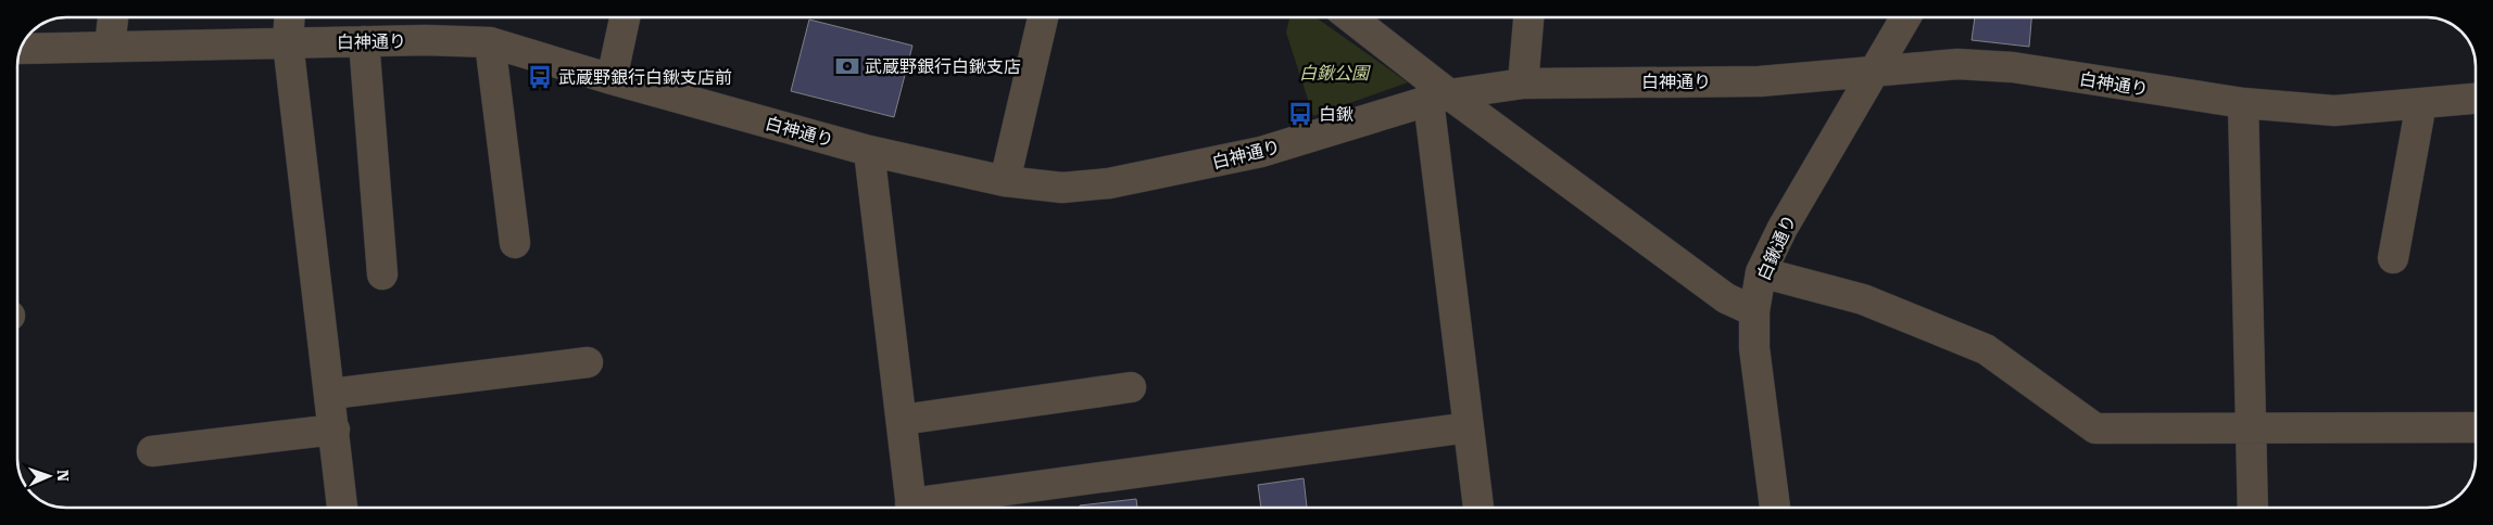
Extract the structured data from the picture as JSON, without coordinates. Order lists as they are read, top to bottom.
{
  "streets": {
    "street": ["白神通り", "白鍬通り"]
  },
  "crossings": [
    ["白神通り", "白鍬通り"]
  ],
  "parks": ["白鍬公園"],
  "places": {
    "bank": ["武蔵野銀行白鍬支店"],
    "bus stop": ["武蔵野銀行白鍬支店前", "白鍬"]
  },
  "north": "right"
}
